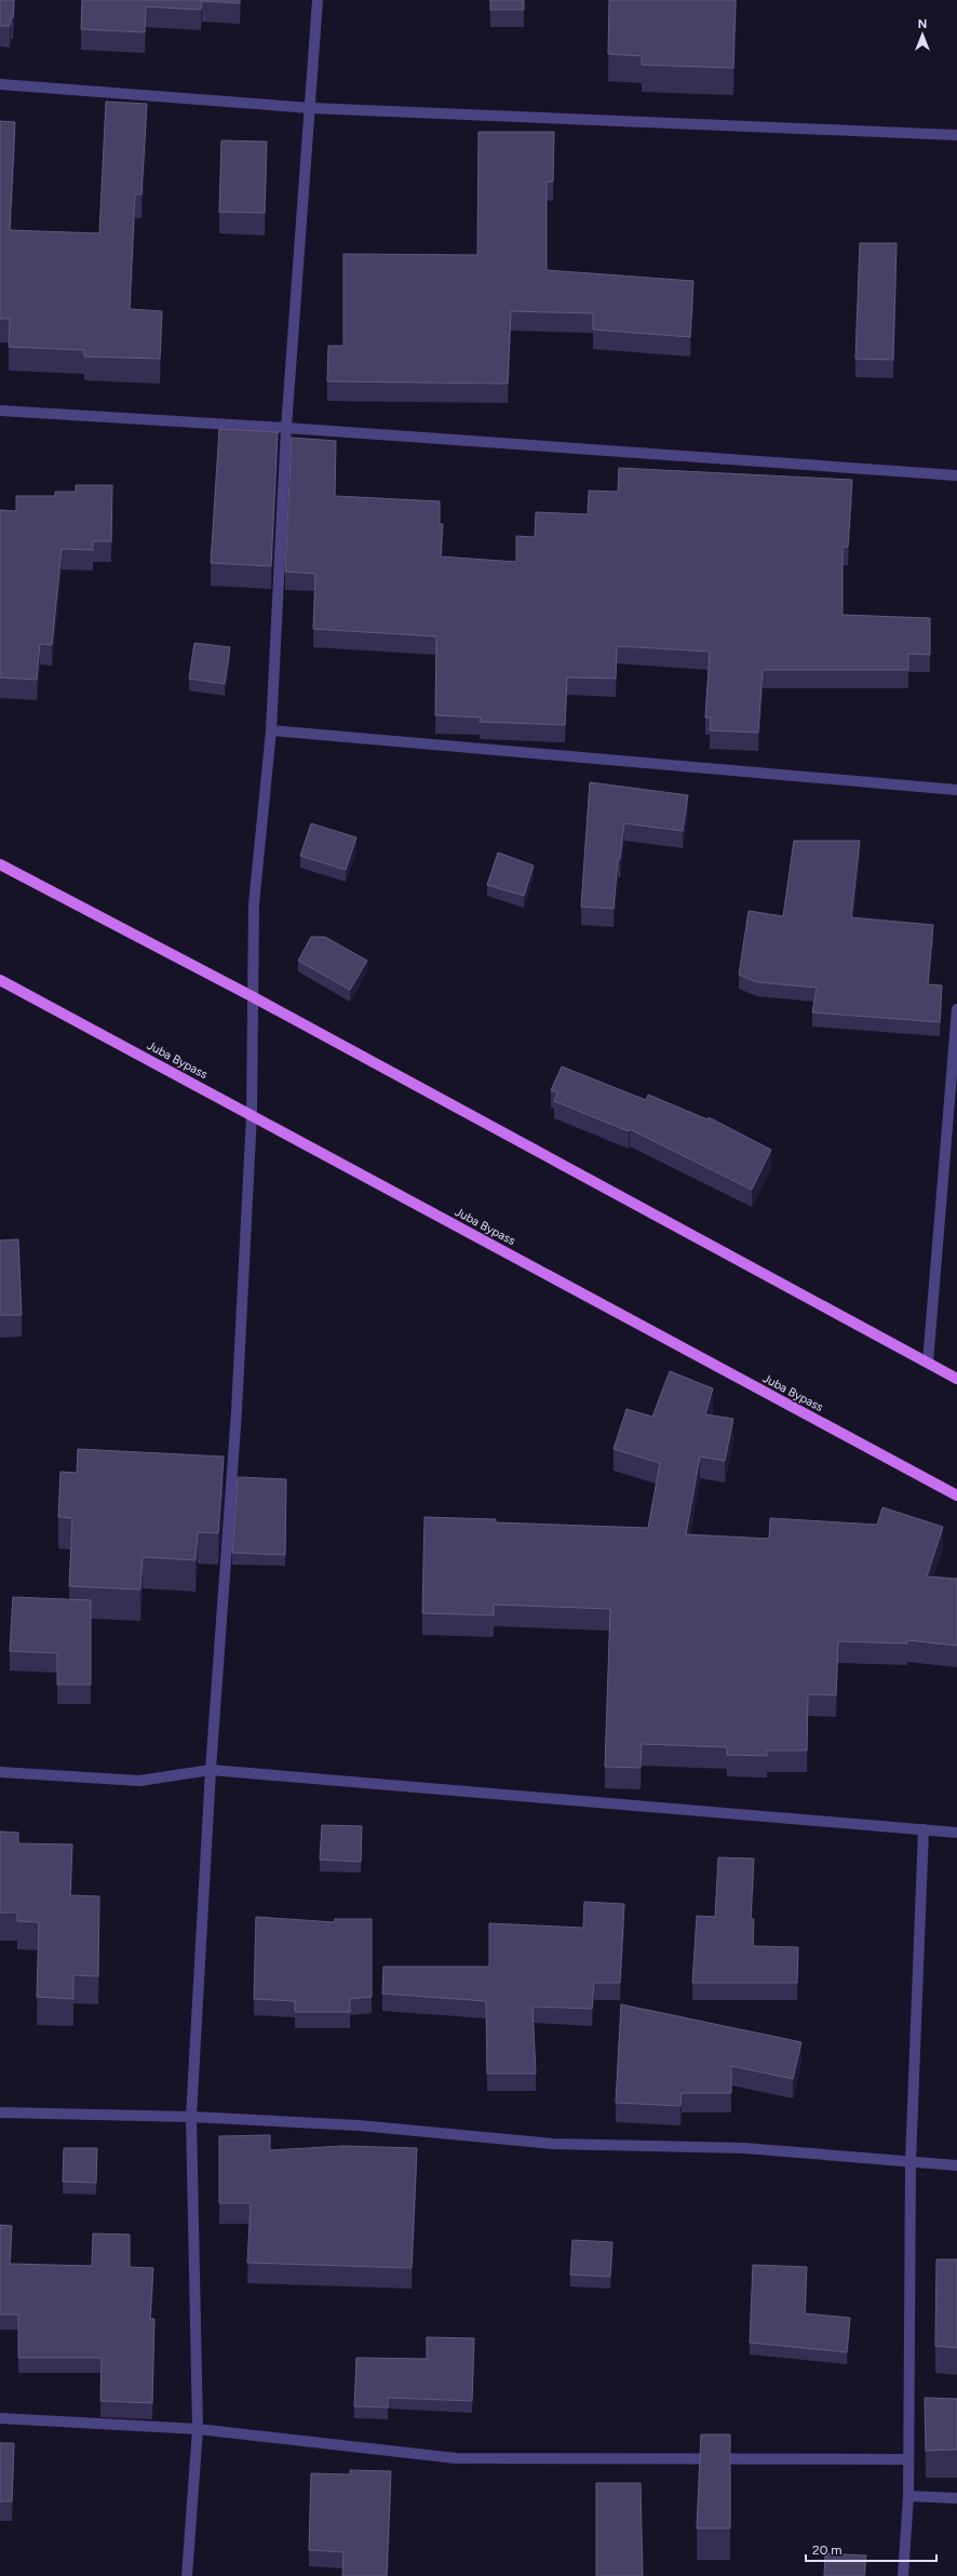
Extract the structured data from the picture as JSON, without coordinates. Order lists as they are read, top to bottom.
{
  "streets": {
    "main road": ["Juba Bypass"]
  },
  "scale_bar": "20 m",
  "north": "top"
}
